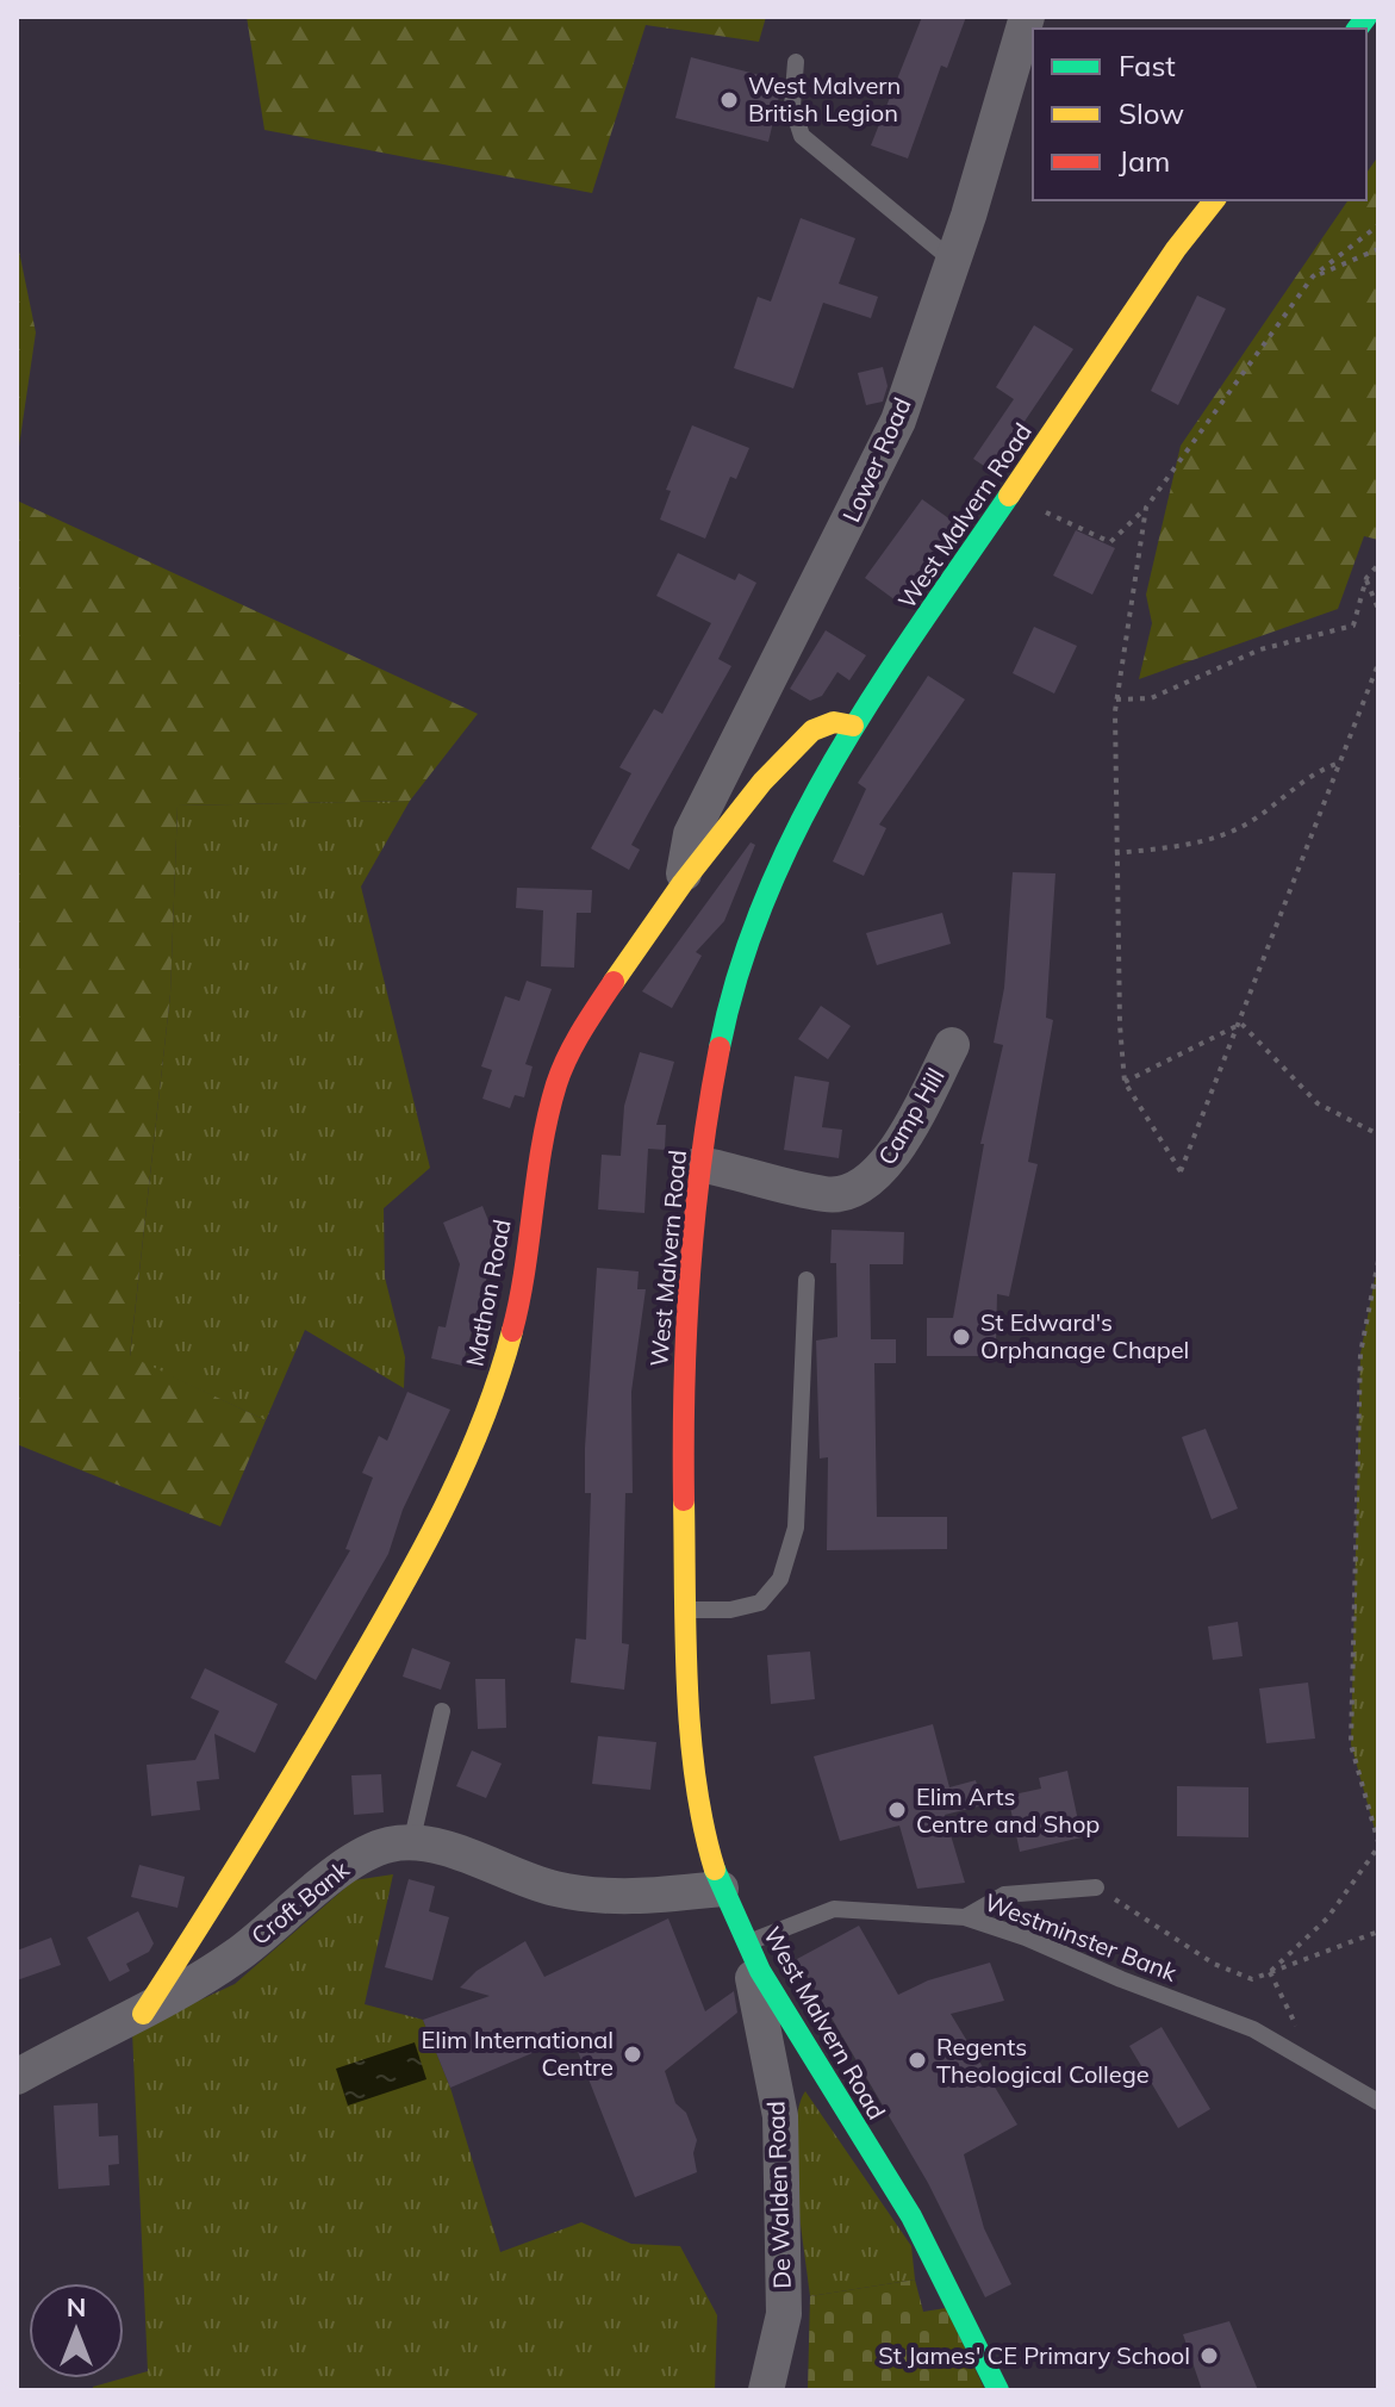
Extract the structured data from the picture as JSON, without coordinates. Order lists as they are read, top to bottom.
{
  "streets": {
    "main road": ["West Malvern Road", "Mathon Road"],
    "street": [
      "Lower Road",
      "Camp Hill",
      "Croft Bank",
      "De Walden Road"
    ],
    "lane": ["Westminster Bank"]
  },
  "crossings": [
    ["Lower Road", "Mathon Road"],
    ["West Malvern Road", "Camp Hill"],
    ["West Malvern Road", "Mathon Road"],
    ["West Malvern Road", "Croft Bank"],
    ["West Malvern Road", "Westminster Bank"],
    ["West Malvern Road", "De Walden Road"],
    ["Mathon Road", "Croft Bank"],
    ["Westminster Bank", "De Walden Road"]
  ],
  "places": [
    "West Malvern British Legion",
    "St Edward's Orphanage Chapel",
    "Elim Arts Centre and Shop",
    "Elim International Centre",
    "Regents Theological College",
    "St James' CE Primary School"
  ],
  "legend": ["Fast", "Slow", "Jam"],
  "north": "top"
}
